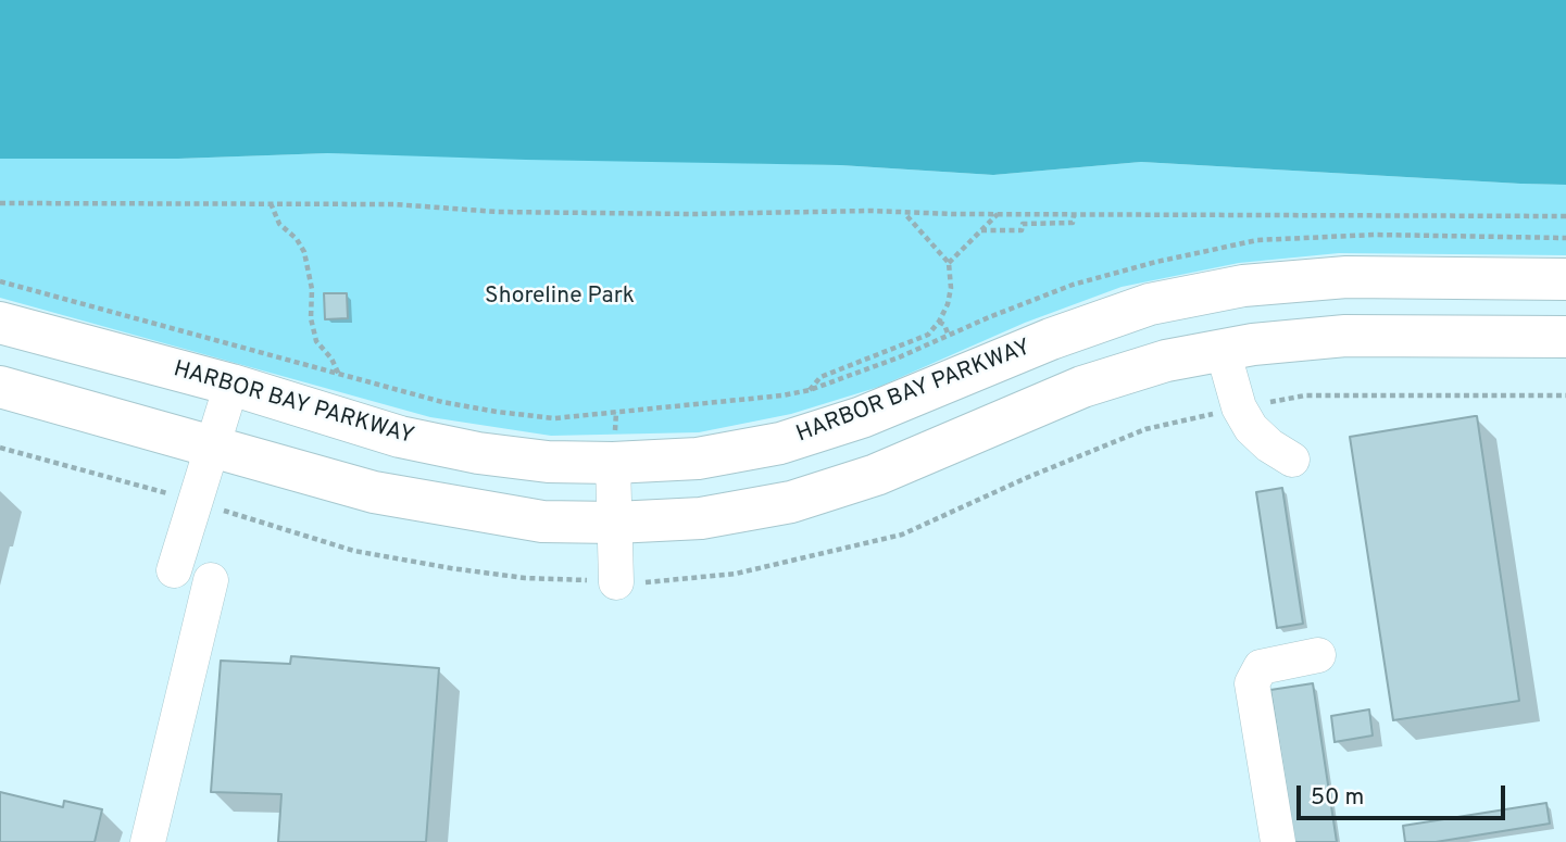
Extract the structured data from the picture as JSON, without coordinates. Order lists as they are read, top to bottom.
{
  "streets": {
    "main road": ["HARBOR BAY PARKWAY"]
  },
  "parks": ["Shoreline Park"],
  "scale_bar": "50 m"
}
